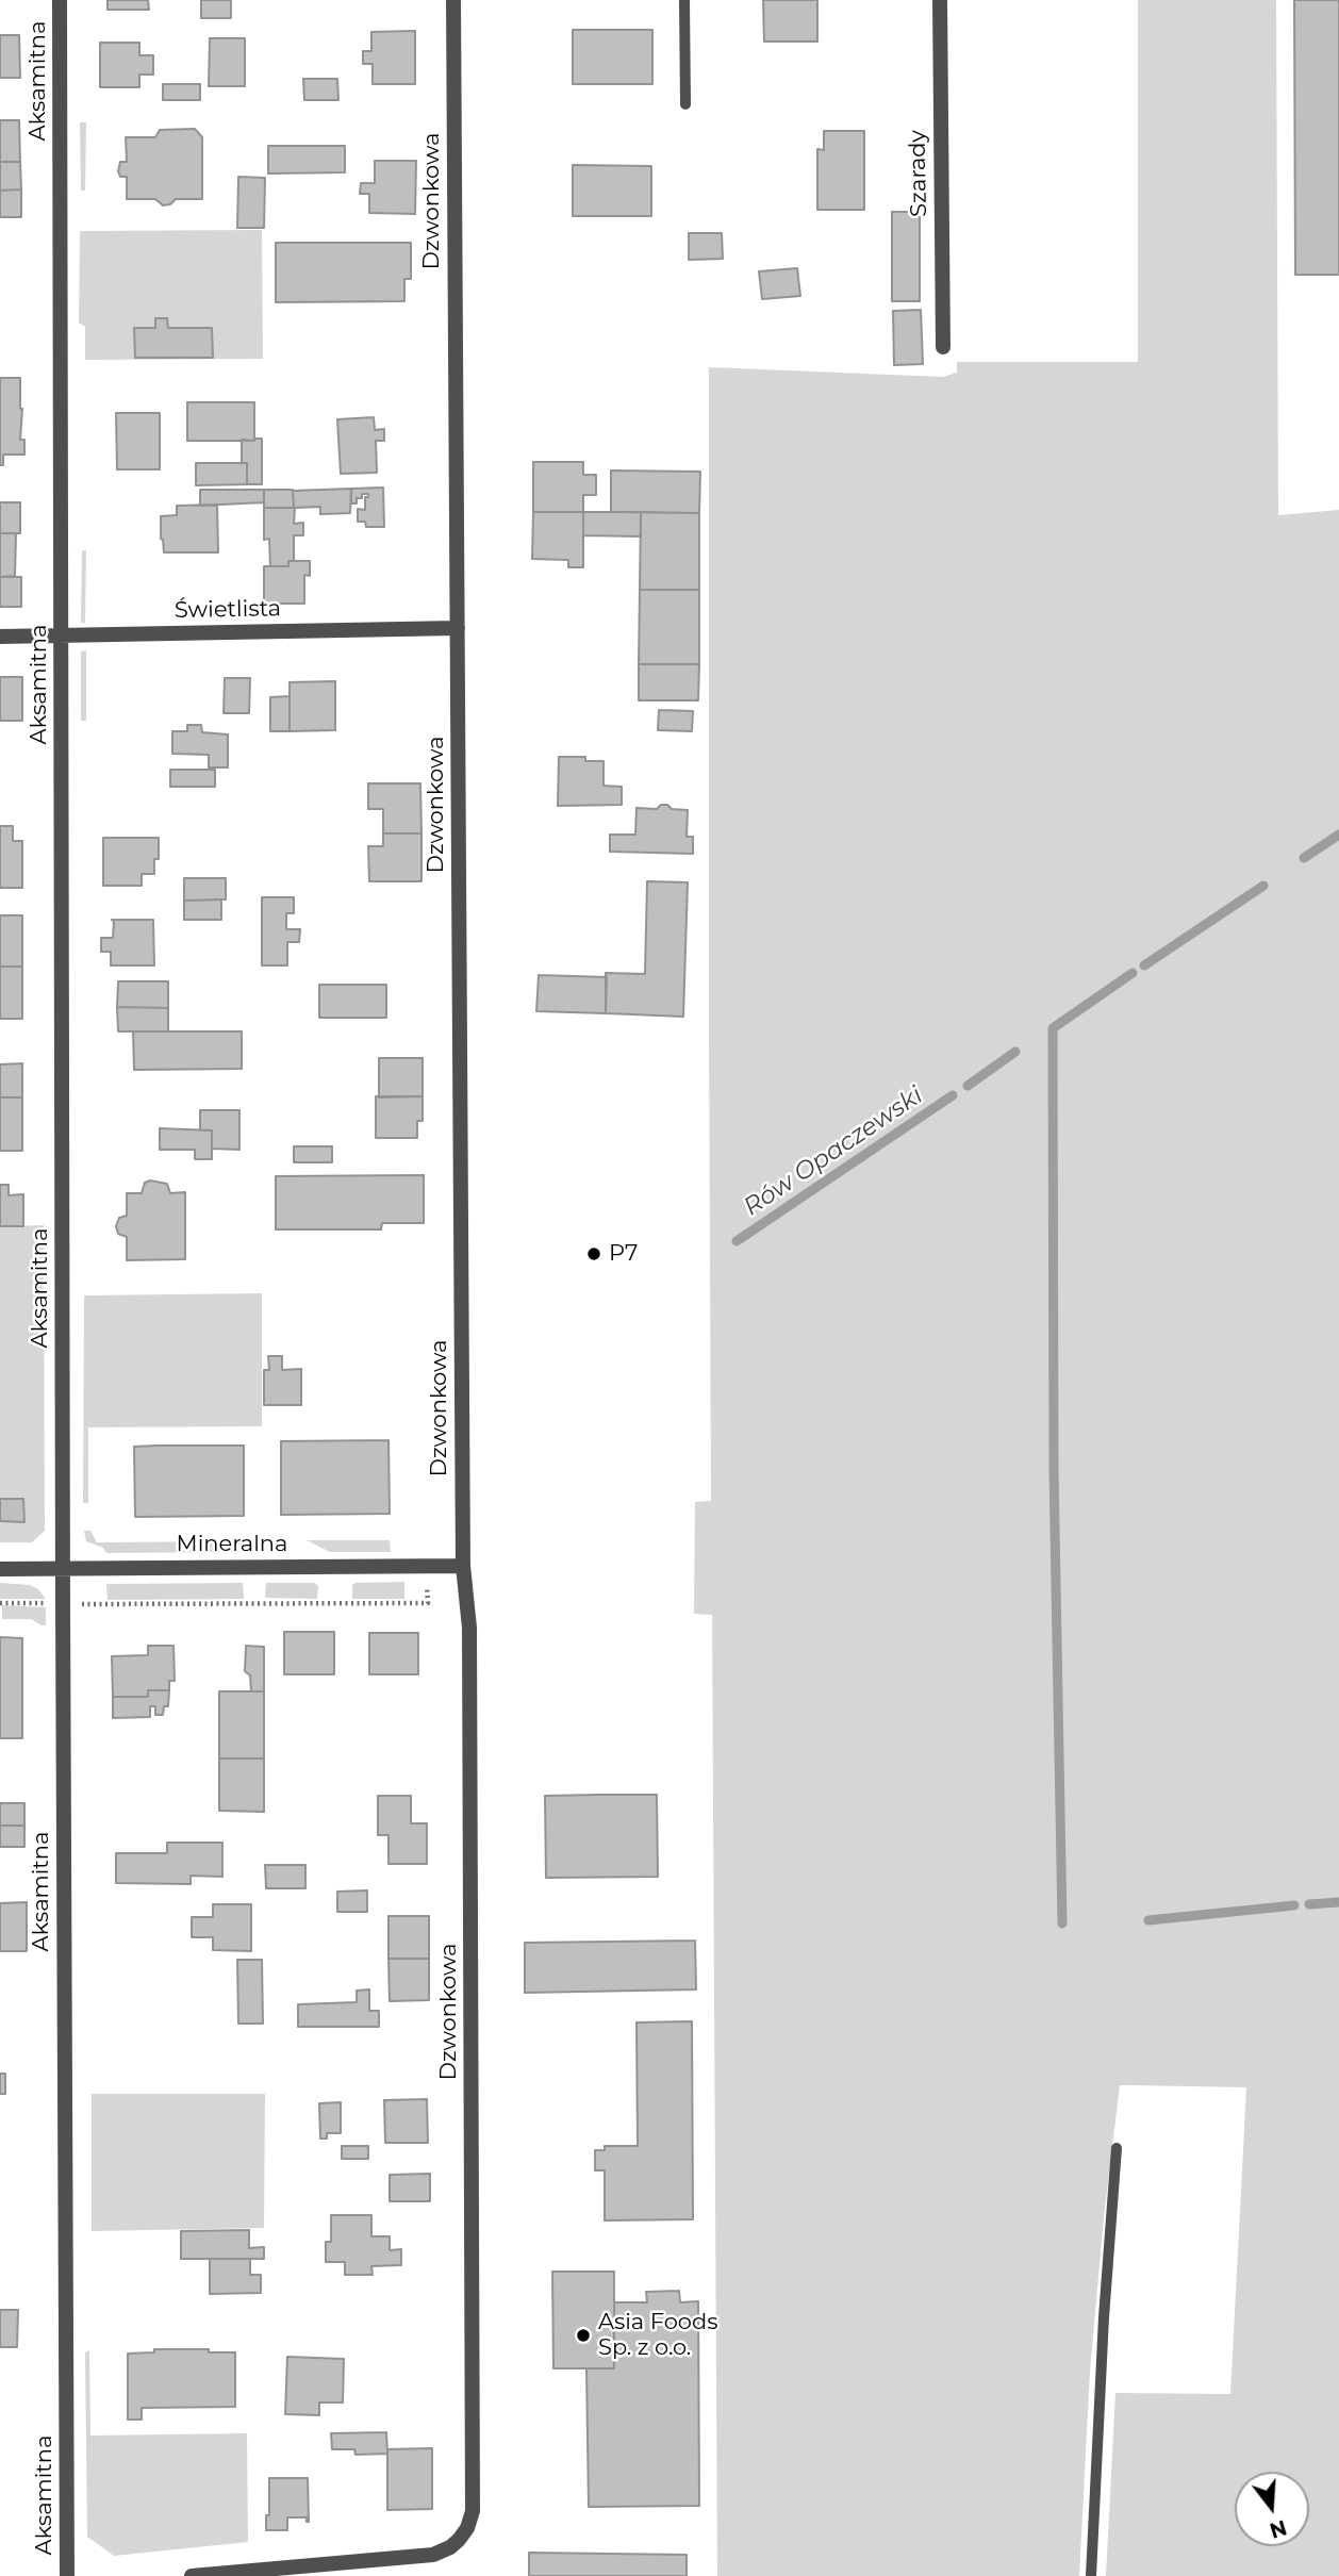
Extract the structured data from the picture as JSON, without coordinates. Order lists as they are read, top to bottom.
{
  "streets": {
    "street": [
      "Aksamitna",
      "Szarady",
      "Dzwonkowa",
      "Świetlista",
      "Mineralna"
    ]
  },
  "crossings": [
    ["Aksamitna", "Świetlista"],
    ["Aksamitna", "Mineralna"],
    ["Dzwonkowa", "Świetlista"],
    ["Dzwonkowa", "Mineralna"]
  ],
  "water": ["Rów Opaczewski"],
  "places": ["P7", "Asia Foods Sp. z o.o."],
  "north": "bottom"
}
